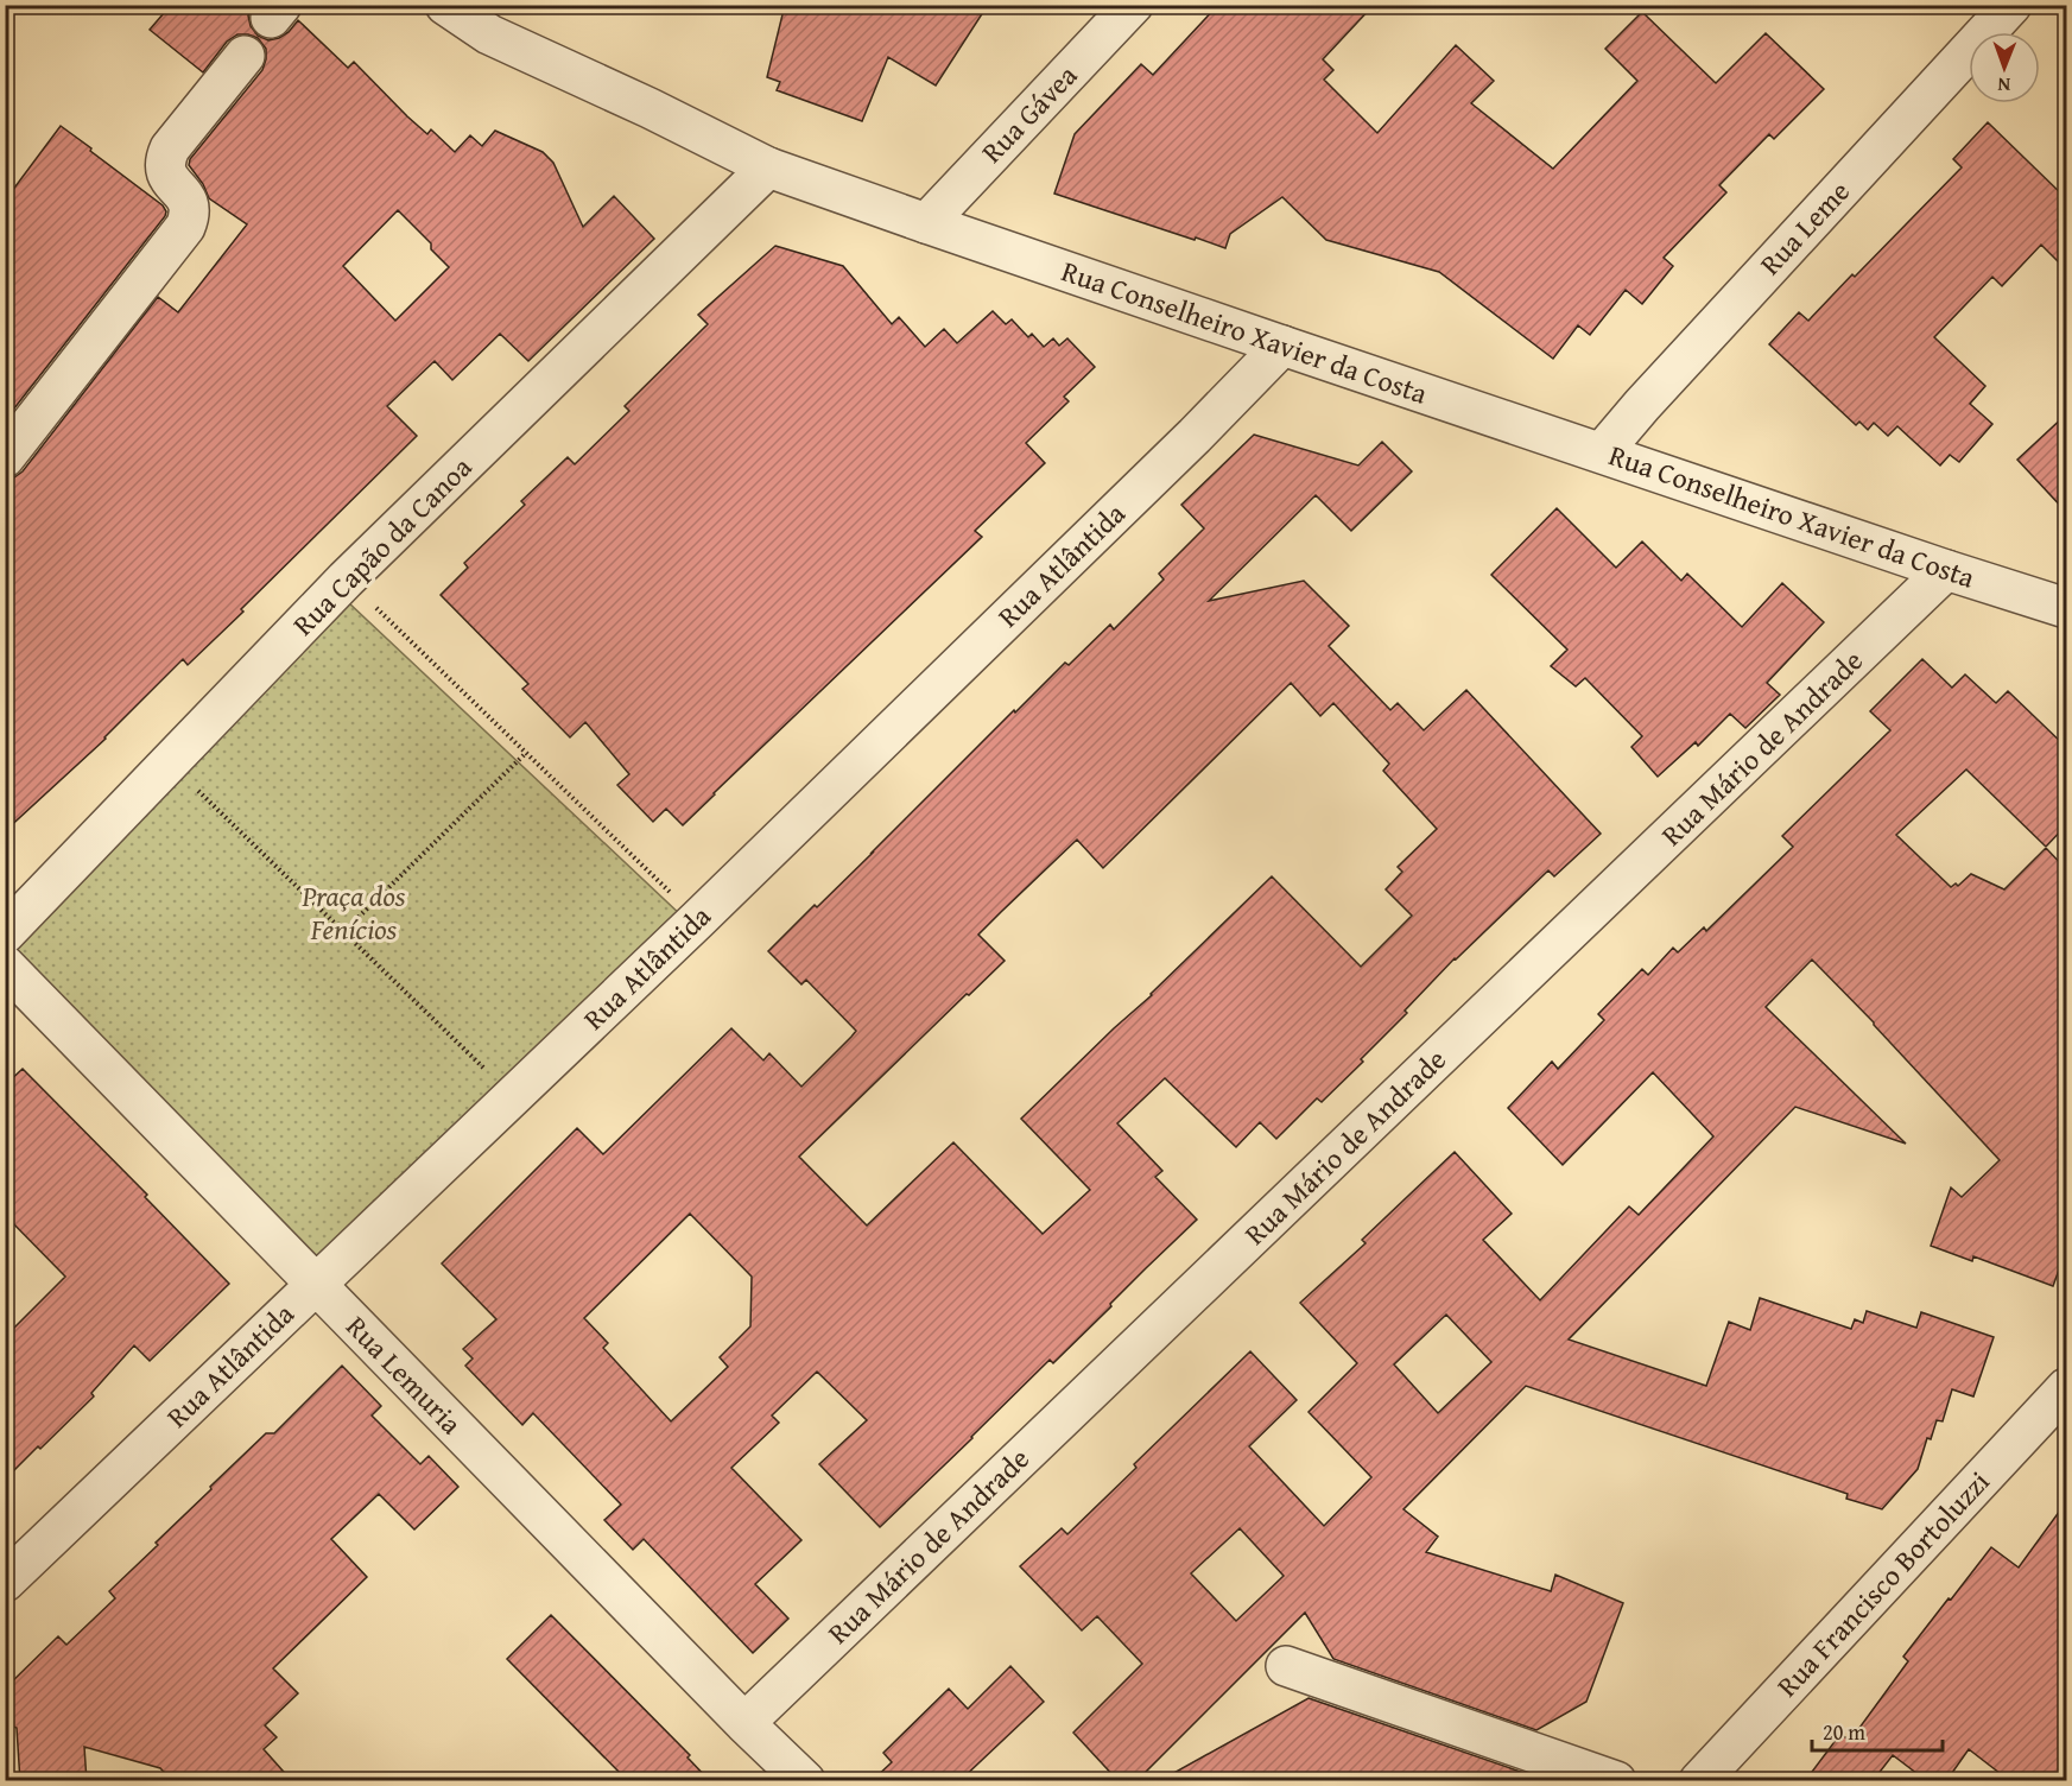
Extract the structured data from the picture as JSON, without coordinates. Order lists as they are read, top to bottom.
{
  "streets": {
    "street": [
      "Rua Gávea",
      "Rua Leme",
      "Rua Conselheiro Xavier da Costa",
      "Rua Capão da Canoa",
      "Rua Atlântida",
      "Rua Mário de Andrade",
      "Rua Lemuria",
      "Rua Francisco Bortoluzzi"
    ]
  },
  "crossings": [
    ["Rua Gávea", "Rua Conselheiro Xavier da Costa"],
    ["Rua Leme", "Rua Conselheiro Xavier da Costa"],
    ["Rua Conselheiro Xavier da Costa", "Rua Capão da Canoa"],
    ["Rua Conselheiro Xavier da Costa", "Rua Atlântida"],
    ["Rua Conselheiro Xavier da Costa", "Rua Mário de Andrade"],
    ["Rua Atlântida", "Rua Lemuria"],
    ["Rua Mário de Andrade", "Rua Lemuria"]
  ],
  "parks": ["Praça dos Fenícios"],
  "scale_bar": "20 m",
  "north": "bottom"
}
